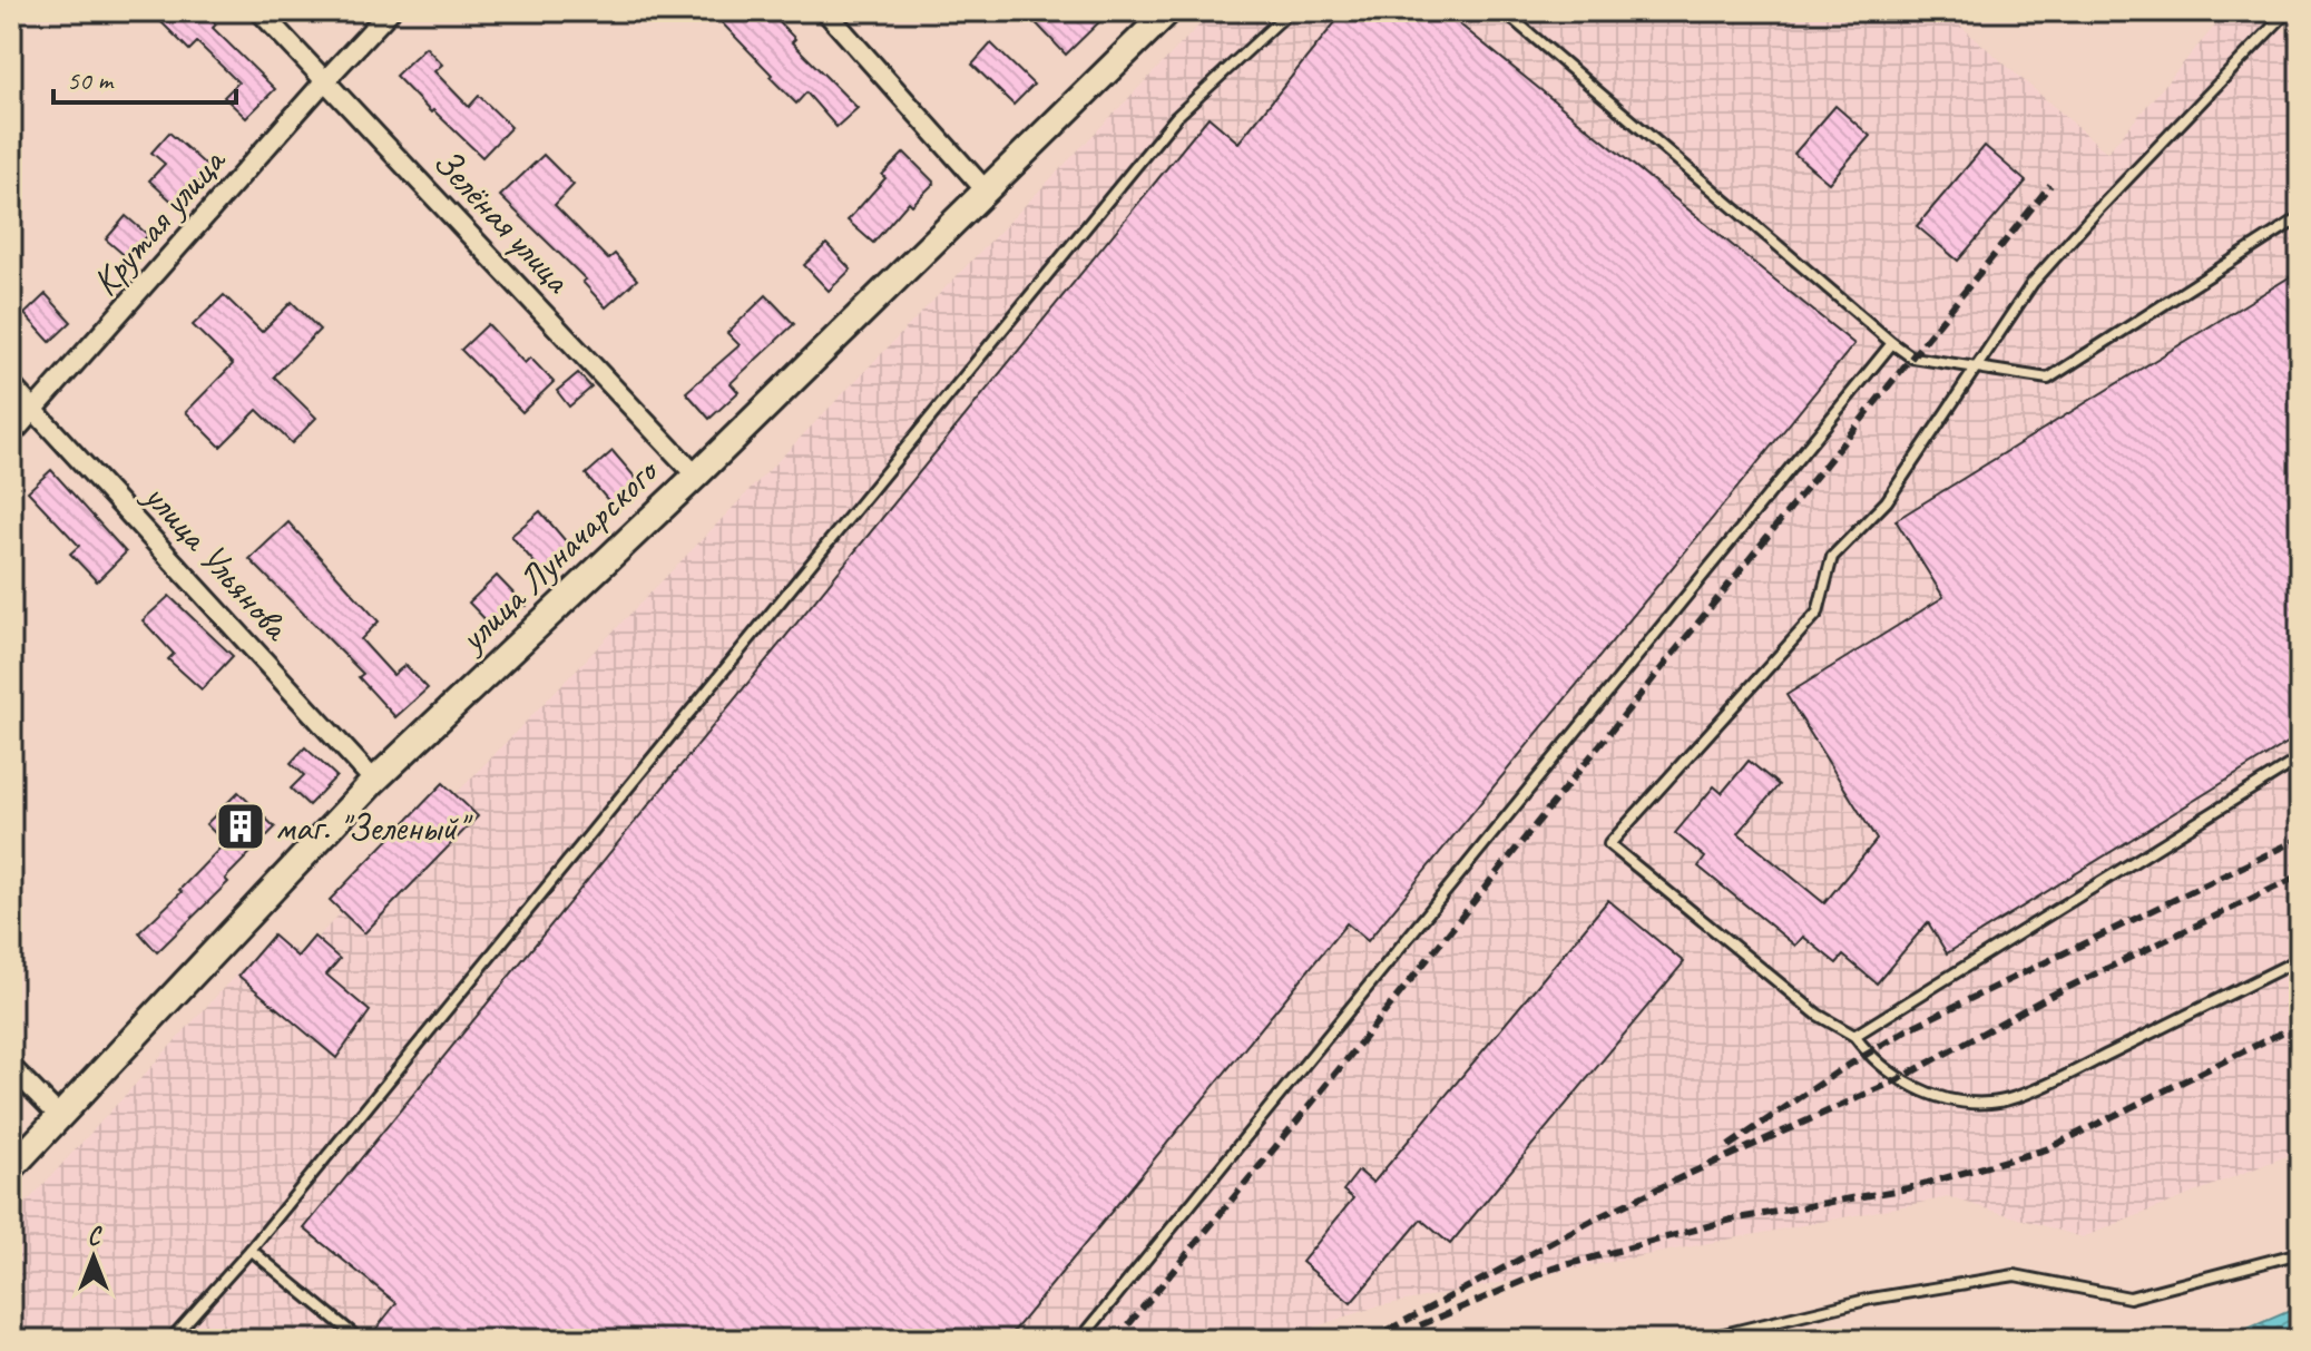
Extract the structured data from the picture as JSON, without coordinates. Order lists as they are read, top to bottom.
{
  "streets": {
    "street": [
      "Зелёная улица",
      "Крутая улица",
      "улица Луначарского",
      "улица Ульянова"
    ]
  },
  "crossings": [
    ["Зелёная улица", "Крутая улица"],
    ["Зелёная улица", "улица Луначарского"],
    ["Крутая улица", "улица Ульянова"],
    ["улица Луначарского", "улица Ульянова"]
  ],
  "places": {
    "building": ["маг. \"Зеленый\""]
  },
  "scale_bar": "50 m",
  "north": "top"
}
